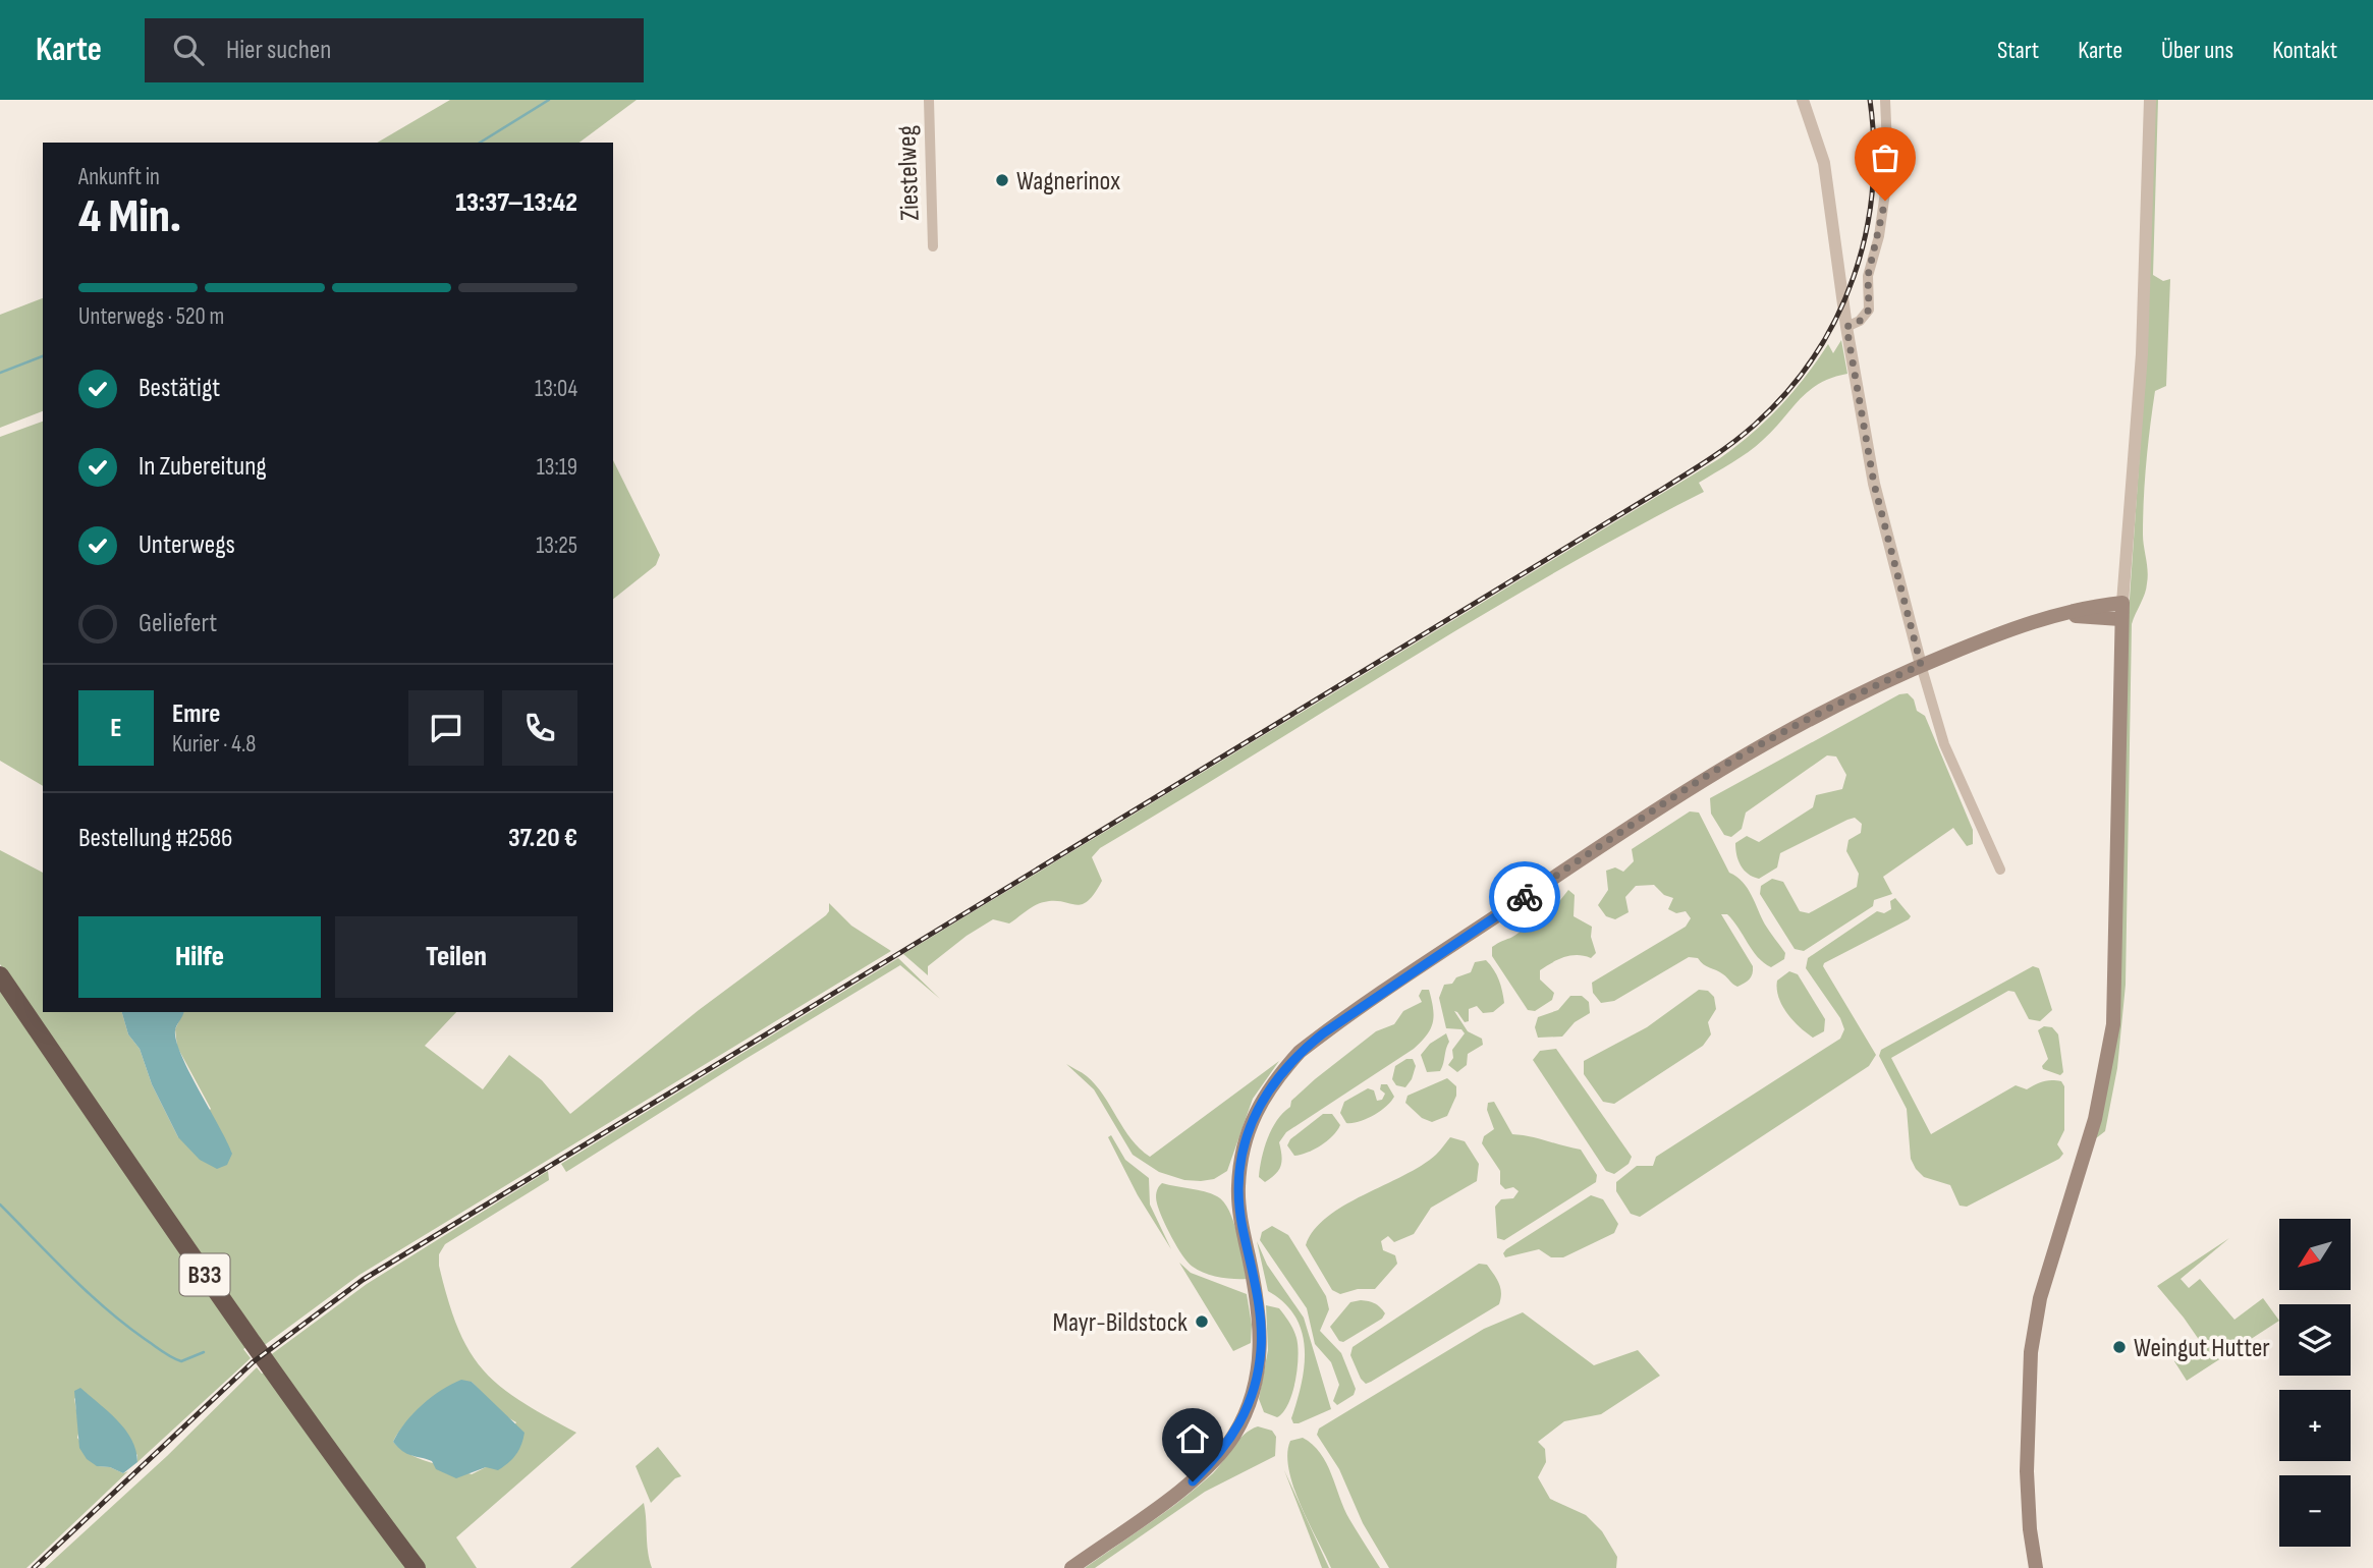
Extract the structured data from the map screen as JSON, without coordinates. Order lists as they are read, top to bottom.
{
  "streets": {
    "highway": ["B33"],
    "street": ["Ziestelweg"]
  },
  "places": ["Wagnerinox", "Mayr-Bildstock", "Weingut Hutter"],
  "north": "bottom left",
  "page": {
    "header": "Karte",
    "search": "Hier suchen",
    "nav": [
      "Start",
      "Karte",
      "Über uns",
      "Kontakt"
    ],
    "heading": ["4 Min.", "Ankunft in", "13:37–13:42"],
    "panel": [
      "Emre",
      "Kurier · 4.8",
      "Bestellung #2586",
      "37.20 €"
    ],
    "bar": "Unterwegs · 520 m",
    "list": [
      ["Bestätigt", "13:04"],
      ["In Zubereitung", "13:19"],
      ["Unterwegs", "13:25"],
      "Geliefert"
    ],
    "round": "E",
    "buttons": ["Hilfe", "Teilen"],
    "map_buttons": ["+", "−"]
  }
}
